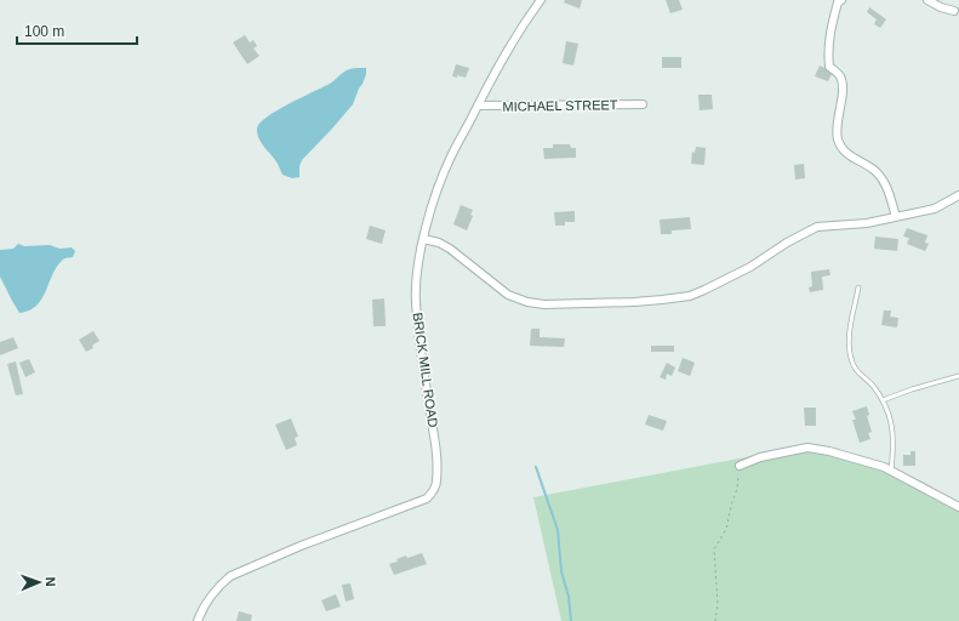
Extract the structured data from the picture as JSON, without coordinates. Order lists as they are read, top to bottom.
{
  "streets": {
    "street": ["MICHAEL STREET", "BRICK MILL ROAD"]
  },
  "crossings": [
    ["MICHAEL STREET", "BRICK MILL ROAD"]
  ],
  "scale_bar": "100 m",
  "north": "right"
}
